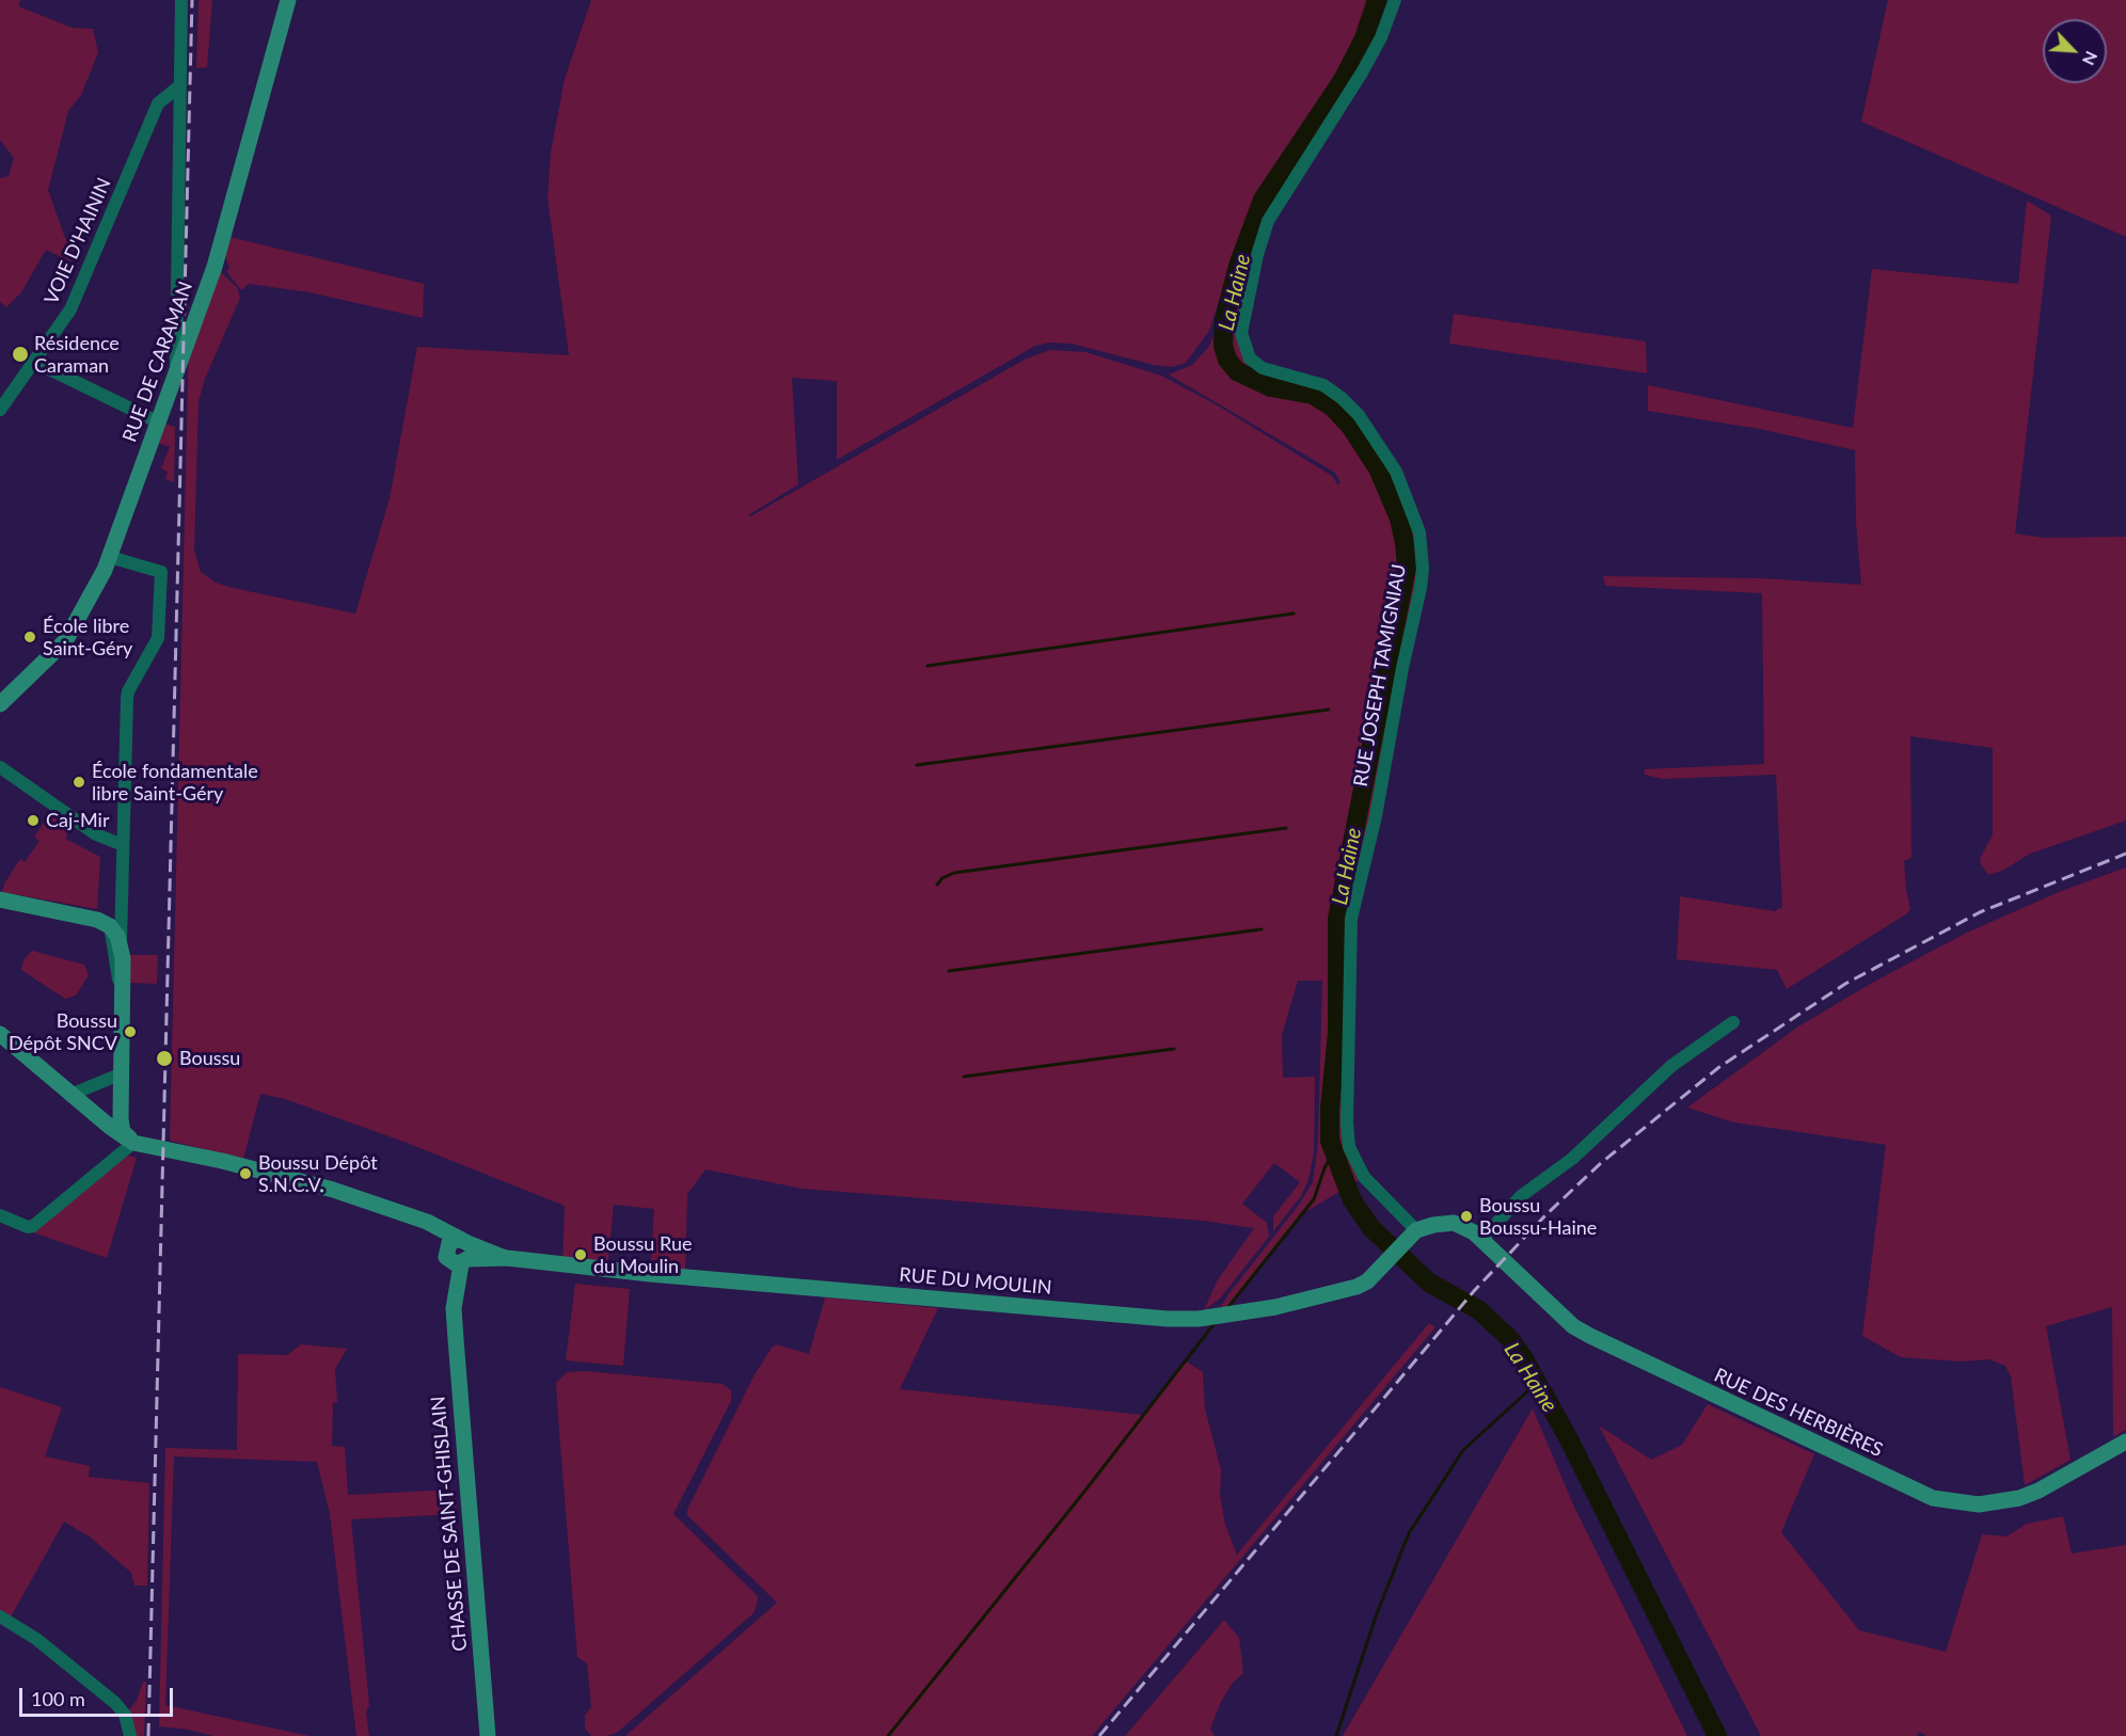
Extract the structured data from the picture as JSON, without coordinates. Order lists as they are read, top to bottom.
{
  "streets": {
    "street": [
      "VOIE D'HAININ",
      "RUE DE CARAMAN",
      "RUE JOSEPH TAMIGNIAU",
      "RUE DU MOULIN",
      "RUE DES HERBIÈRES",
      "CHASSE DE SAINT-GHISLAIN"
    ]
  },
  "crossings": [
    ["RUE JOSEPH TAMIGNIAU", "RUE DU MOULIN"],
    ["RUE DU MOULIN", "CHASSE DE SAINT-GHISLAIN"]
  ],
  "water": ["La Haine"],
  "places": [
    "Résidence Caraman",
    "École libre Saint-Géry",
    "École fondamentale libre Saint-Géry",
    "Caj-Mir",
    "Boussu Dépôt SNCV",
    "Boussu",
    "Boussu Dépôt S.N.C.V.",
    "Boussu Boussu-Haine",
    "Boussu Rue du Moulin"
  ],
  "scale_bar": "100 m",
  "north": "bottom right"
}
